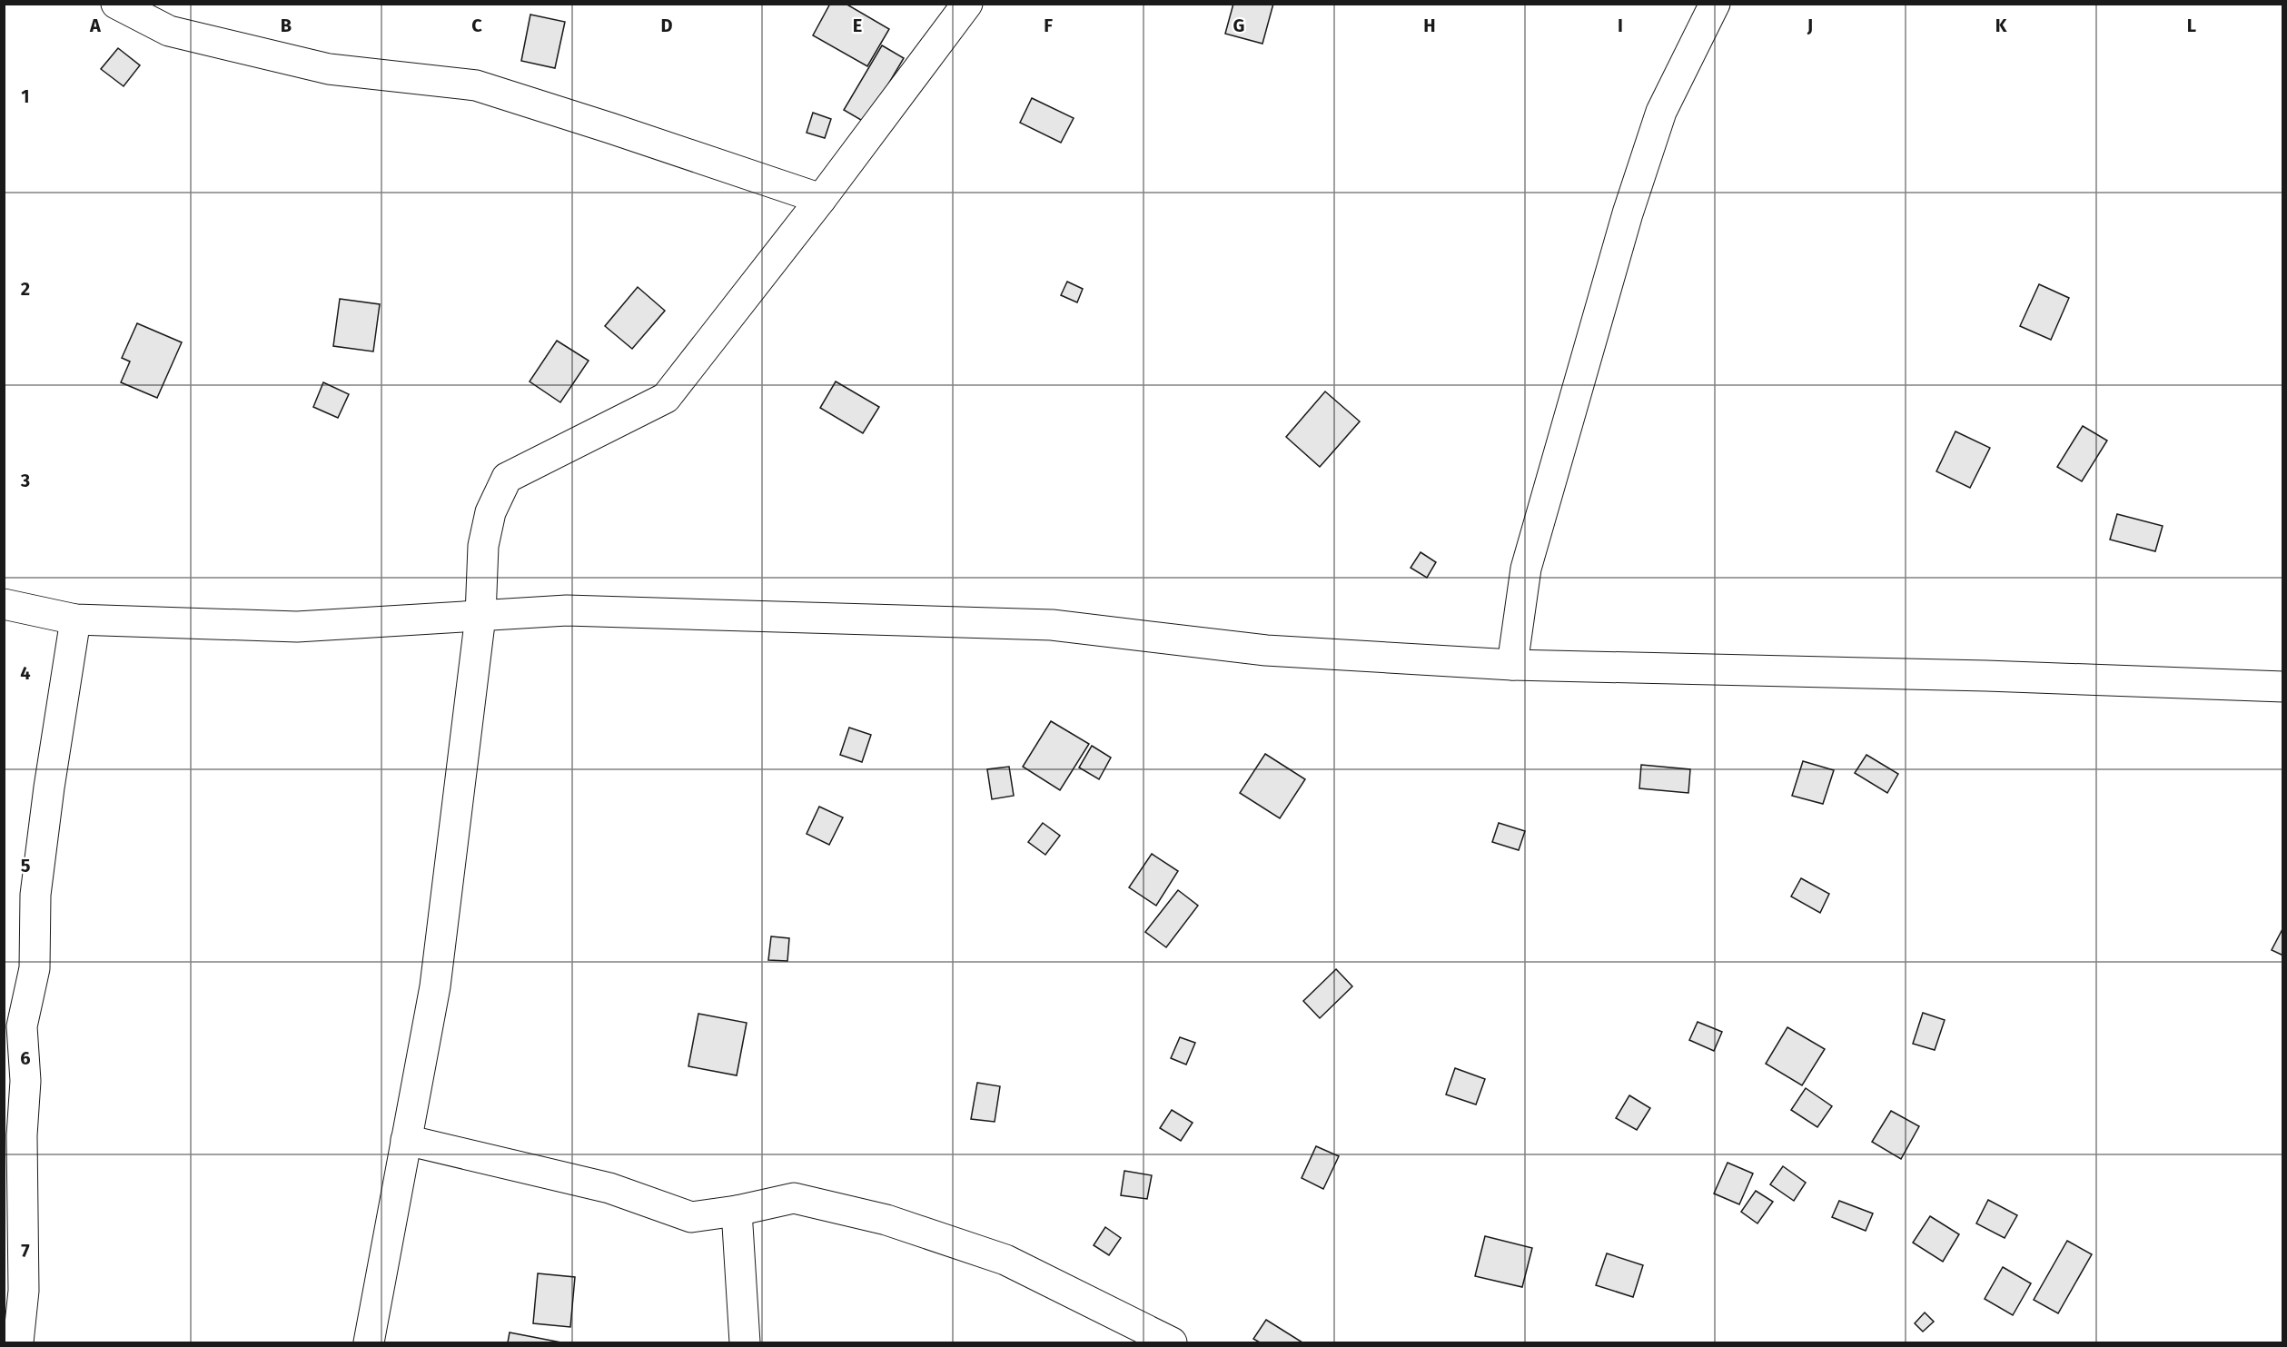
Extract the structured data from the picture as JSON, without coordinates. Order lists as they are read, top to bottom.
{
  "grid": {
    "columns": [
      "A",
      "B",
      "C",
      "D",
      "E",
      "F",
      "G",
      "H",
      "I",
      "J",
      "K",
      "L"
    ],
    "rows": [
      "1",
      "2",
      "3",
      "4",
      "5",
      "6",
      "7"
    ]
  }
}
